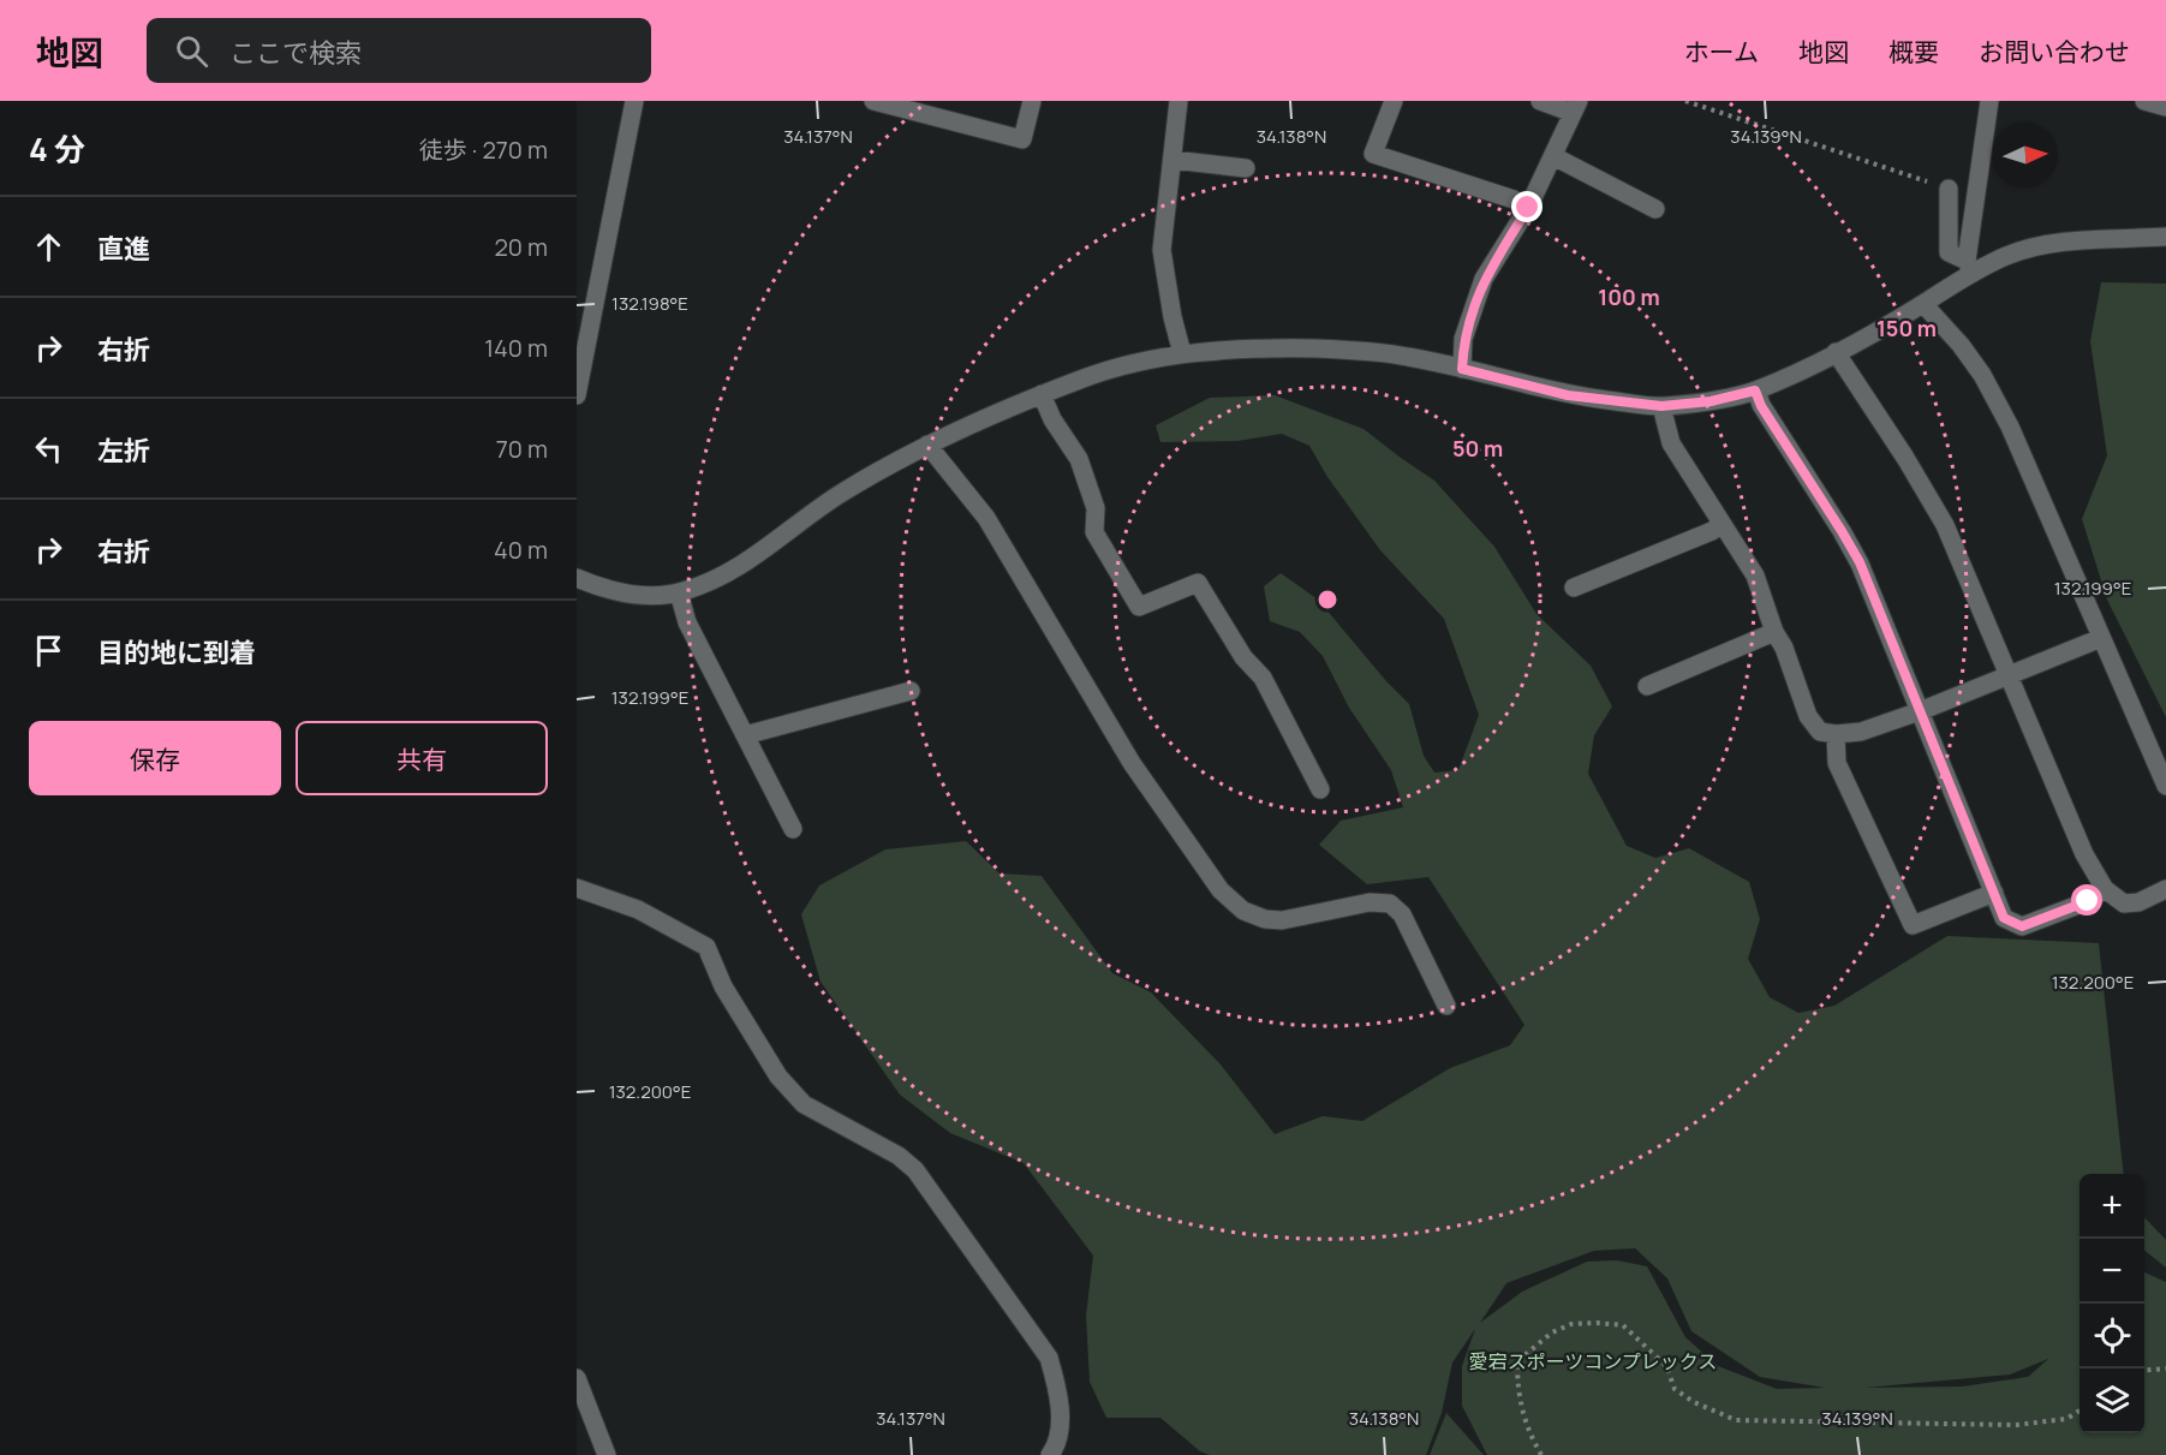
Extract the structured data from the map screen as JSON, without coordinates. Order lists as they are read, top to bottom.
{
  "parks": ["愛宕スポーツコンプレックス"],
  "north": "right",
  "page": {
    "header": "地図",
    "search": "ここで検索",
    "nav": [
      "ホーム",
      "地図",
      "概要",
      "お問い合わせ"
    ],
    "heading": ["4 分", "徒歩 · 270 m"],
    "list": [
      ["直進", "20 m"],
      ["右折", "140 m"],
      ["左折", "70 m"],
      ["右折", "40 m"],
      "目的地に到着"
    ],
    "buttons": ["保存", "共有"],
    "map_buttons": ["+", "−"]
  },
  "coordinates": [
    "34.137°N",
    "34.138°N",
    "34.139°N",
    "132.198°E",
    "132.199°E",
    "132.200°E"
  ],
  "rings": ["100 m", "150 m", "50 m"]
}
